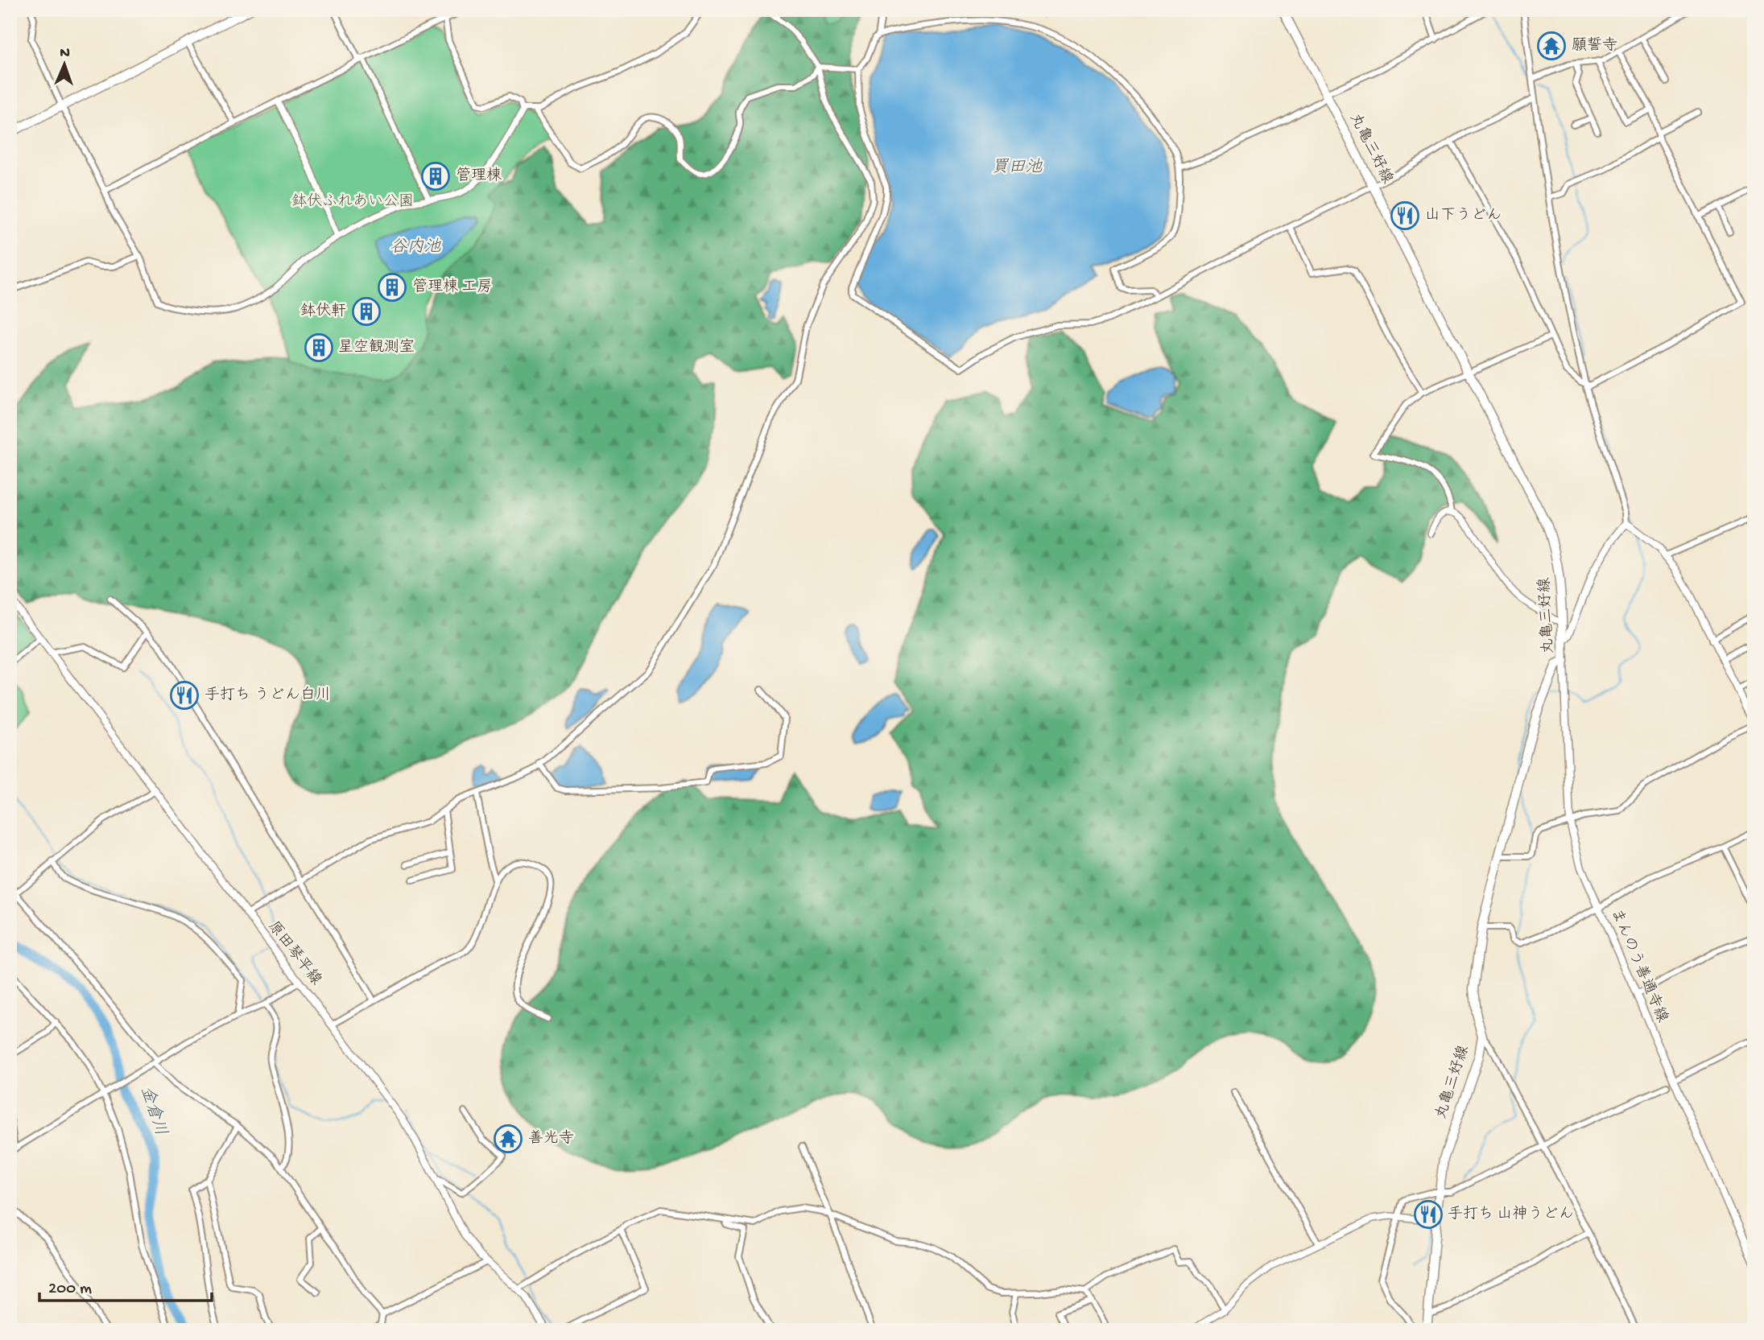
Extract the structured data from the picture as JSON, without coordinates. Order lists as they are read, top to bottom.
{
  "streets": {
    "main road": ["丸亀三好線", "原田琴平線", "まんのう善通寺線"]
  },
  "crossings": [
    ["丸亀三好線", "まんのう善通寺線"]
  ],
  "water": ["買田池", "谷内池", "金倉川"],
  "parks": ["鉢伏ふれあい公園"],
  "places": {
    "temple": ["願誓寺", "善光寺"],
    "building": [
      "管理棟",
      "管理棟 工房",
      "鉢伏軒",
      "星空観測室"
    ],
    "restaurant": ["山下うどん", "手打ち うどん白川", "手打ち 山神うどん"]
  },
  "scale_bar": "200 m",
  "north": "top"
}
